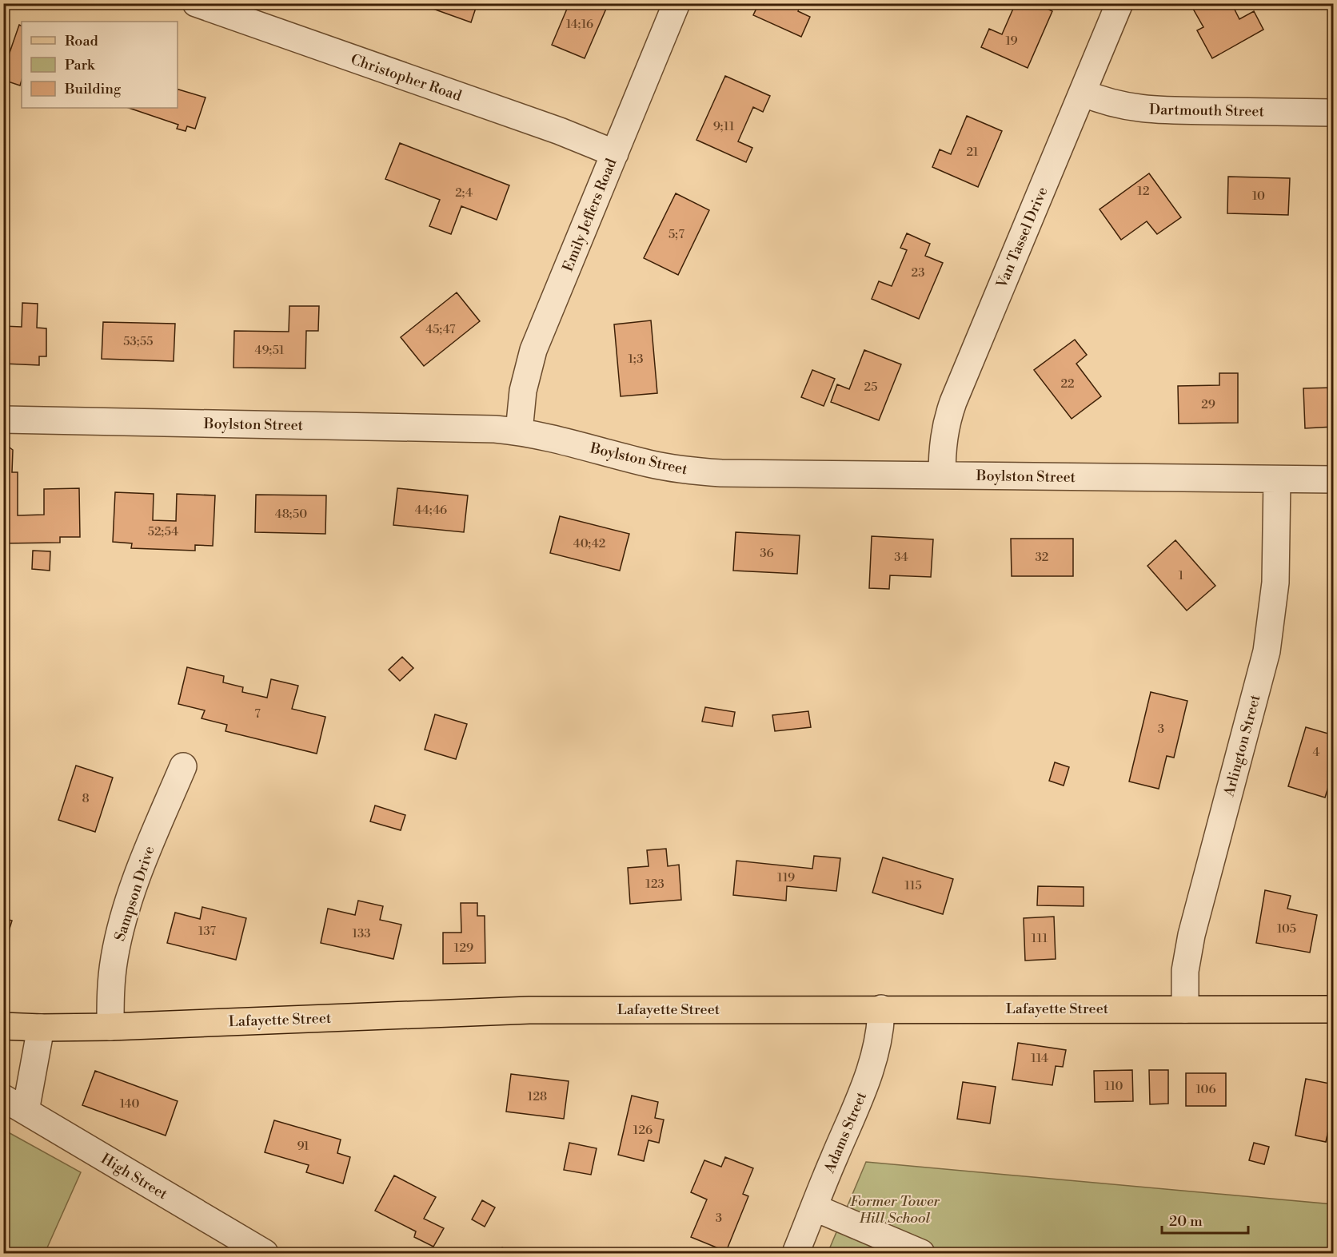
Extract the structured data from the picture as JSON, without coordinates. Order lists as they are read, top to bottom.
{
  "streets": {
    "main road": ["Lafayette Street"],
    "street": [
      "Christopher Road",
      "Dartmouth Street",
      "Emily Jeffers Road",
      "Van Tassel Drive",
      "Boylston Street",
      "Arlington Street",
      "Sampson Drive",
      "Adams Street",
      "High Street"
    ]
  },
  "crossings": [
    ["Christopher Road", "Emily Jeffers Road"],
    ["Dartmouth Street", "Van Tassel Drive"],
    ["Emily Jeffers Road", "Boylston Street"],
    ["Van Tassel Drive", "Boylston Street"],
    ["Boylston Street", "Arlington Street"],
    ["Arlington Street", "Lafayette Street"],
    ["Sampson Drive", "Lafayette Street"],
    ["Lafayette Street", "Adams Street"]
  ],
  "parks": ["Former Tower Hill School"],
  "house_numbers": [
    "14;16",
    "19",
    "9;11",
    "21",
    "12",
    "2;4",
    "10",
    "5;7",
    "23",
    "45;47",
    "53;55",
    "49;51",
    "1;3",
    "22",
    "25",
    "29",
    "44;46",
    "48;50",
    "52;54",
    "40;42",
    "36",
    "34",
    "32",
    "1",
    "7",
    "3",
    "4",
    "8",
    "119",
    "123",
    "115",
    "105",
    "137",
    "133",
    "111",
    "129",
    "114",
    "110",
    "106",
    "128",
    "140",
    "126",
    "91",
    "3"
  ],
  "legend": ["Road", "Park", "Building"],
  "scale_bar": "20 m"
}
